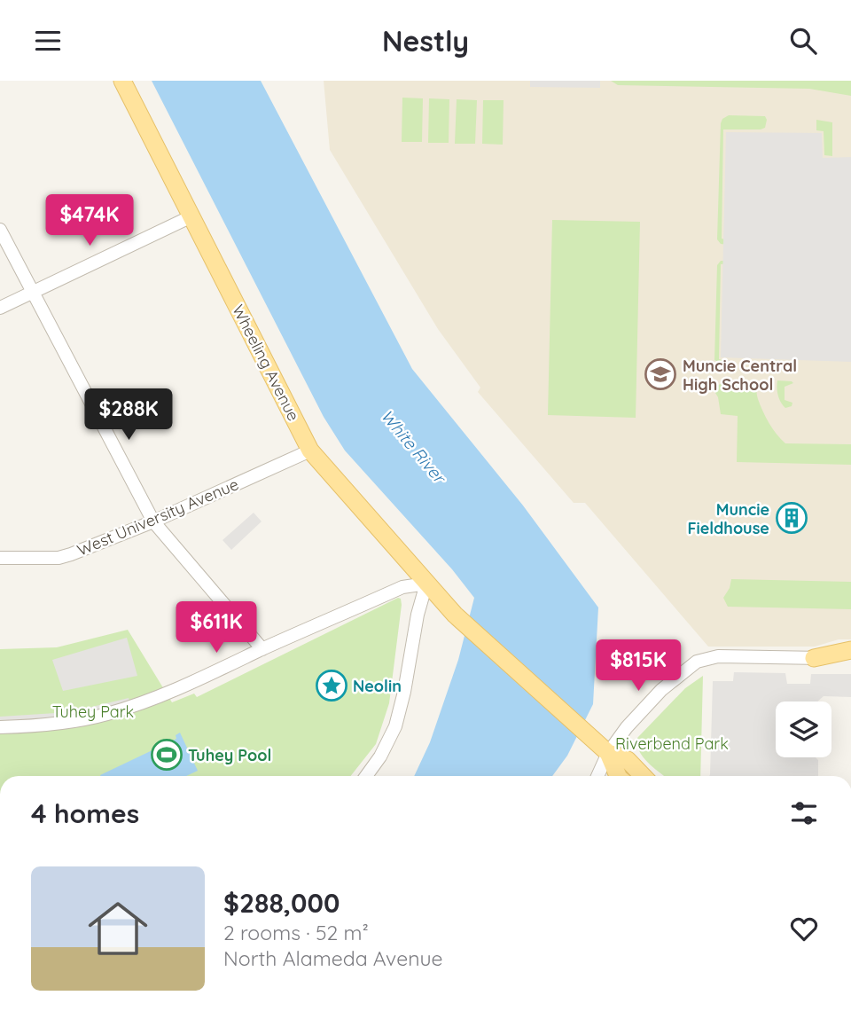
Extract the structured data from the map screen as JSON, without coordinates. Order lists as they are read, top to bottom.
{
  "streets": {
    "main road": ["Wheeling Avenue"],
    "street": ["West University Avenue"]
  },
  "crossings": [
    ["Wheeling Avenue", "West University Avenue"]
  ],
  "water": ["White River"],
  "parks": ["Tuhey Park", "Riverbend Park"],
  "places": {
    "school or university": ["Muncie Central High School"],
    "building": ["Muncie Fieldhouse"],
    "place": ["Neolin"],
    "sports": ["Tuhey Pool"]
  },
  "page": {
    "header": "Nestly",
    "price": [
      "$474K",
      "$288K",
      "$611K",
      "$815K"
    ],
    "heading": "4 homes",
    "list": [
      {
        "name": "$288,000",
        "note": "2 rooms · 52 m² · North Alameda Avenue"
      }
    ]
  }
}
